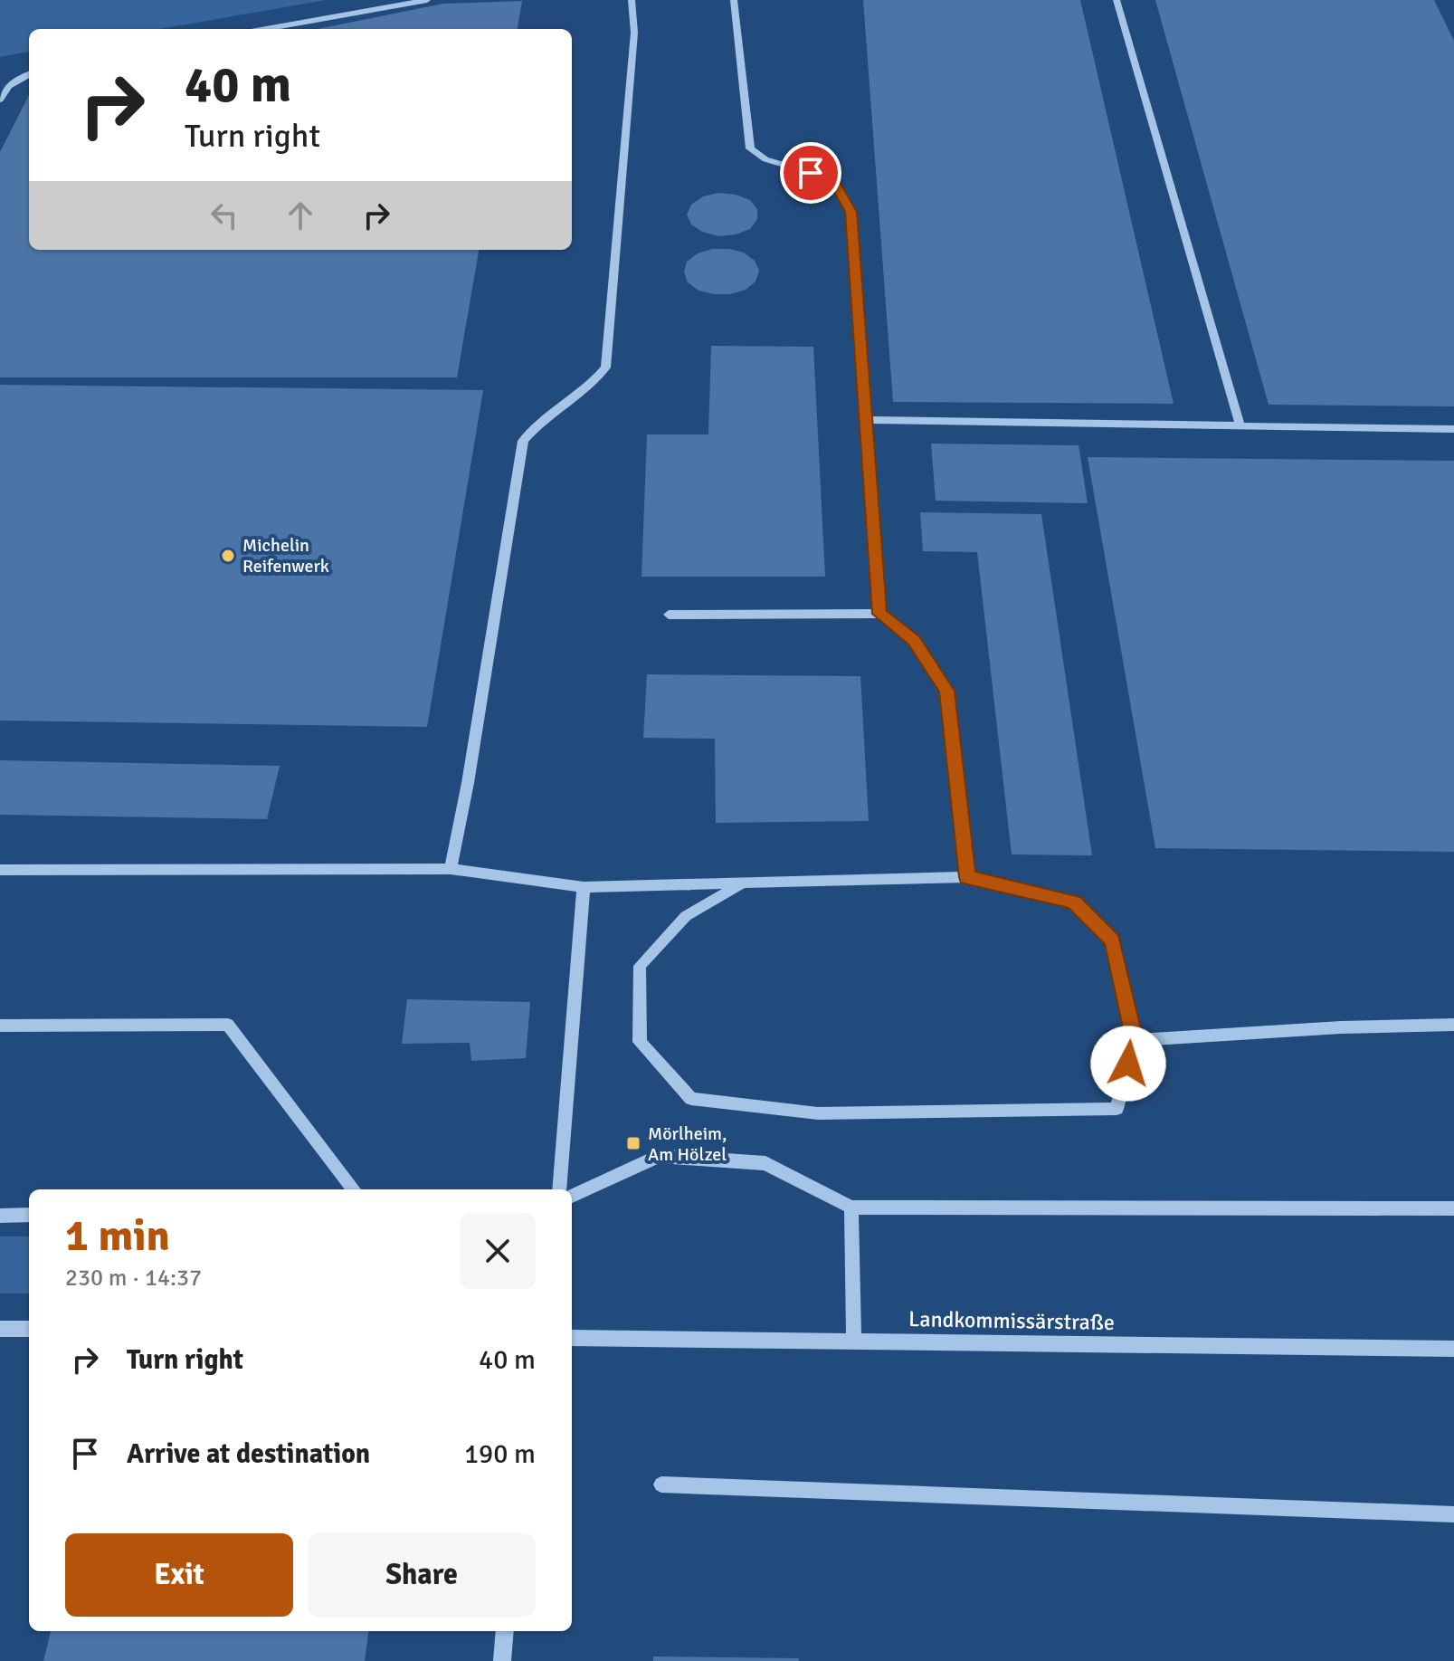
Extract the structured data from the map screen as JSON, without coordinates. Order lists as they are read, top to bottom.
{
  "streets": {
    "street": ["Landkommissärstraße"]
  },
  "places": {
    "other": ["Michelin Reifenwerk"],
    "transit": ["Mörlheim, Am Hölzel"]
  },
  "page": {
    "turn": ["40 m", "Turn right"],
    "heading": ["1 min", "230 m · 14:37"],
    "list": [
      {
        "name": "Turn right",
        "value": "40 m"
      },
      {
        "name": "Arrive at destination",
        "value": "190 m"
      }
    ],
    "buttons": ["Exit", "Share"]
  }
}
